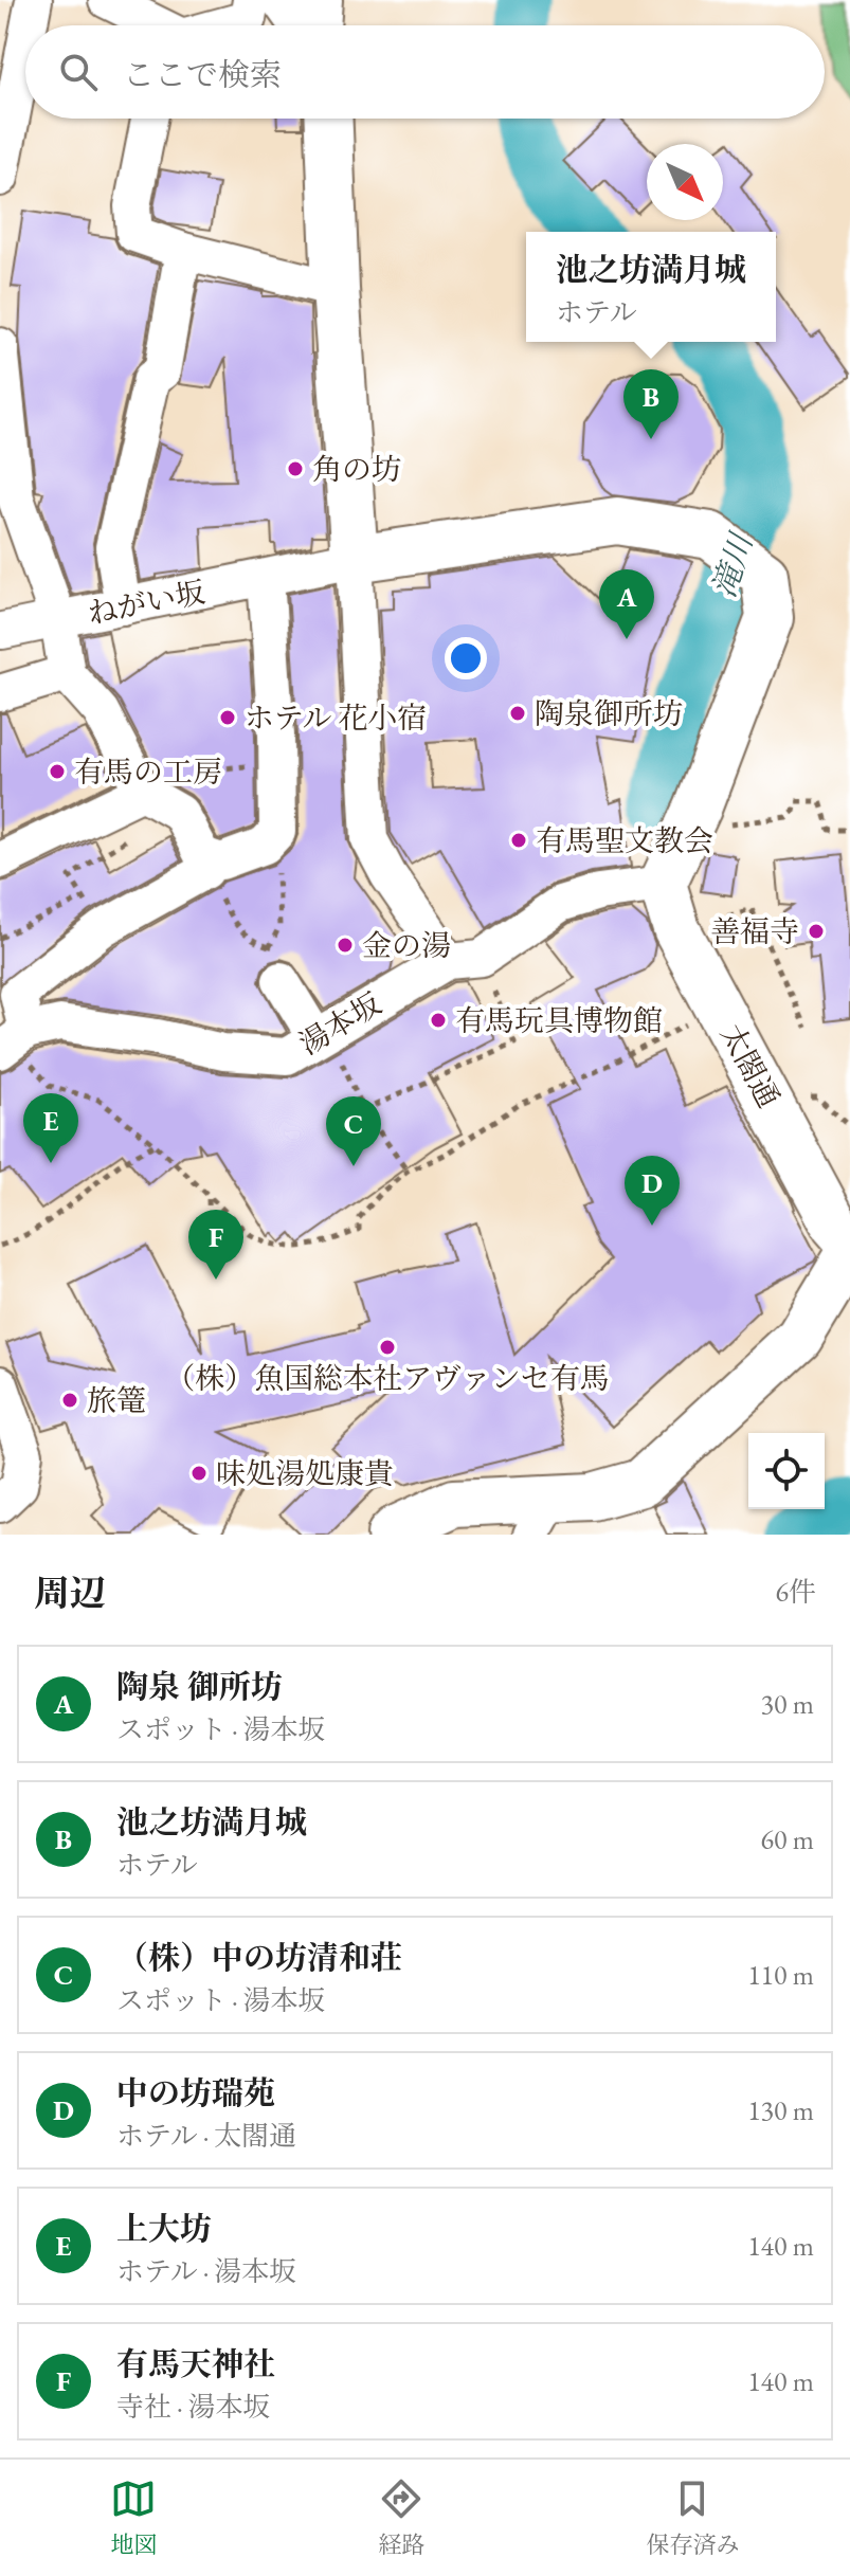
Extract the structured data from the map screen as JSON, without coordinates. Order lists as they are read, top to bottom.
{
  "streets": {
    "street": ["ねがい坂", "湯本坂", "太閤通"]
  },
  "crossings": [
    ["湯本坂", "太閤通"]
  ],
  "water": ["滝川"],
  "places": [
    "角の坊",
    "陶泉御所坊",
    "ホテル 花小宿",
    "有馬の工房",
    "有馬聖文教会",
    "善福寺",
    "金の湯",
    "有馬玩具博物館",
    "（株）魚国総本社アヴァンセ有馬",
    "旅篭",
    "味処湯処康貴"
  ],
  "north": "bottom right",
  "page": {
    "search": "ここで検索",
    "popup": ["池之坊満月城", "ホテル"],
    "pins": [
      "B",
      "A",
      "E",
      "C",
      "D",
      "F"
    ],
    "heading": ["周辺", "6件"],
    "list": [
      {
        "mark": "A",
        "name": "陶泉 御所坊",
        "note": "スポット · 湯本坂",
        "value": "30 m"
      },
      {
        "mark": "B",
        "name": "池之坊満月城",
        "note": "ホテル",
        "value": "60 m"
      },
      {
        "mark": "C",
        "name": "（株）中の坊清和荘",
        "note": "スポット · 湯本坂",
        "value": "110 m"
      },
      {
        "mark": "D",
        "name": "中の坊瑞苑",
        "note": "ホテル · 太閤通",
        "value": "130 m"
      },
      {
        "mark": "E",
        "name": "上大坊",
        "note": "ホテル · 湯本坂",
        "value": "140 m"
      },
      {
        "mark": "F",
        "name": "有馬天神社",
        "note": "寺社 · 湯本坂",
        "value": "140 m"
      }
    ],
    "nav": ["地図", "経路", "保存済み"]
  }
}
